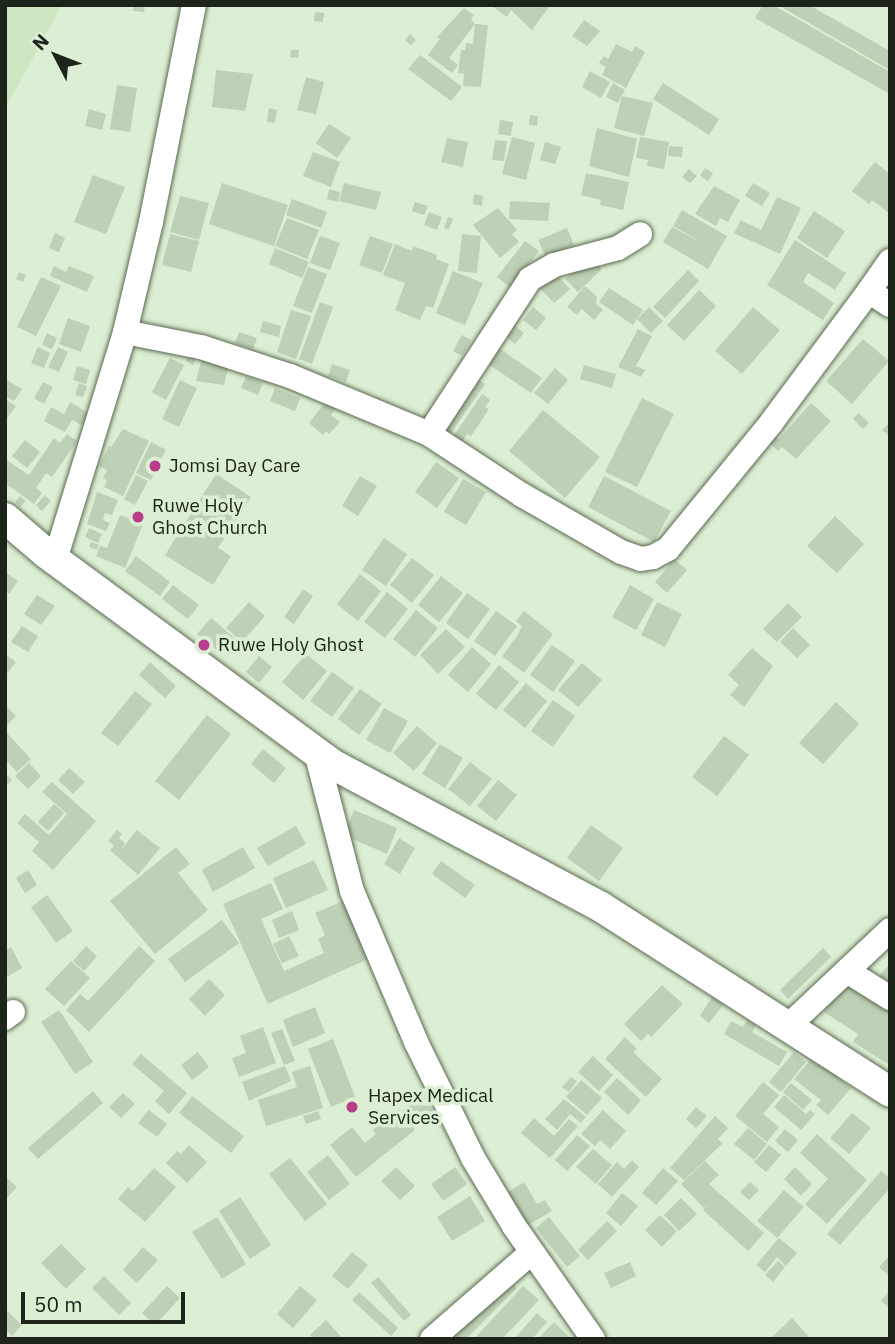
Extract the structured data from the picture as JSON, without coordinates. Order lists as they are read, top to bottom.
{
  "places": [
    "Jomsi Day Care",
    "Ruwe Holy Ghost Church",
    "Ruwe Holy Ghost",
    "Hapex Medical Services"
  ],
  "scale_bar": "50 m",
  "north": "top left"
}
